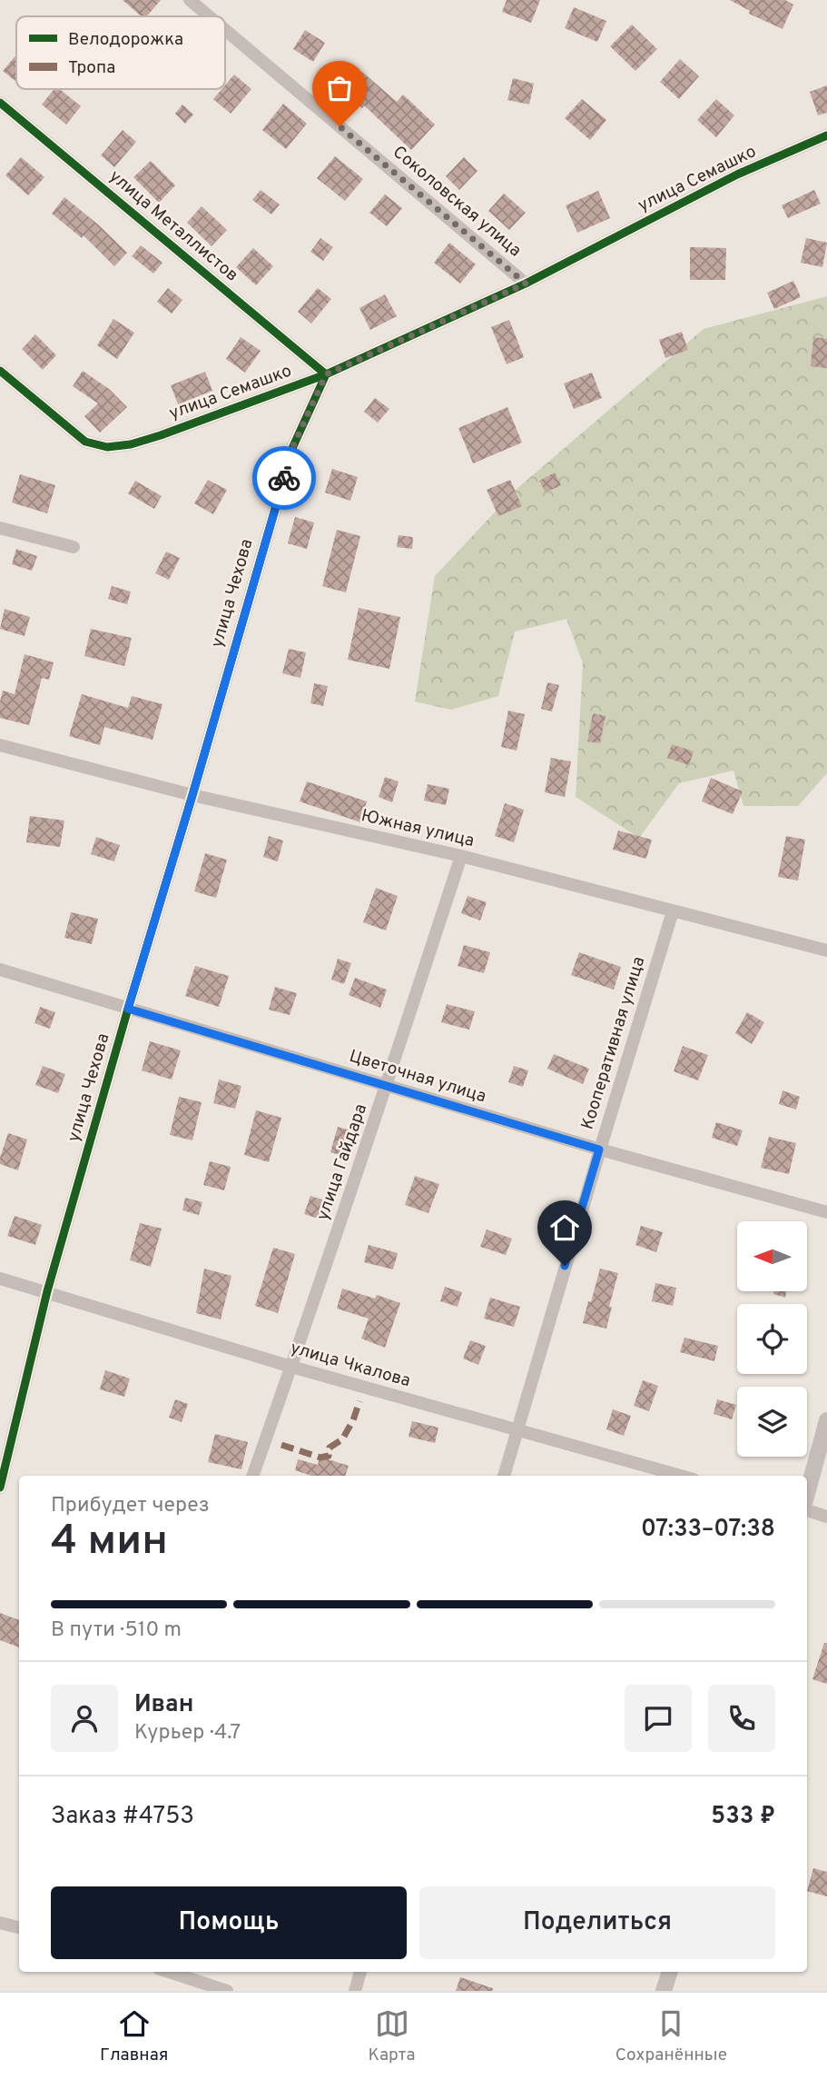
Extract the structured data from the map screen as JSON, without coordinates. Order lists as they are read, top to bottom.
{
  "streets": {
    "street": [
      "улица Семашко",
      "Соколовская улица",
      "улица Металлистов",
      "улица Чехова",
      "Южная улица",
      "Кооперативная улица",
      "Цветочная улица",
      "улица Гайдара",
      "улица Чкалова"
    ]
  },
  "crossings": [
    ["улица Семашко", "Соколовская улица"],
    ["улица Семашко", "улица Металлистов"],
    ["улица Семашко", "улица Чехова"],
    ["улица Металлистов", "улица Чехова"],
    ["улица Чехова", "Южная улица"],
    ["улица Чехова", "Цветочная улица"],
    ["улица Чехова", "улица Чкалова"],
    ["Южная улица", "Кооперативная улица"],
    ["Южная улица", "улица Гайдара"],
    ["Кооперативная улица", "Цветочная улица"],
    ["Кооперативная улица", "улица Чкалова"],
    ["Цветочная улица", "улица Гайдара"],
    ["улица Гайдара", "улица Чкалова"]
  ],
  "legend": ["Велодорожка", "Тропа"],
  "north": "left",
  "page": {
    "heading": ["4 мин", "Прибудет через", "07:33–07:38"],
    "panel": [
      "Иван",
      "Курьер · 4.7",
      "Заказ #4753",
      "533 ₽"
    ],
    "bar": "В пути · 510 m",
    "buttons": ["Помощь", "Поделиться"],
    "tabs": ["Главная", "Карта", "Сохранённые"]
  }
}
